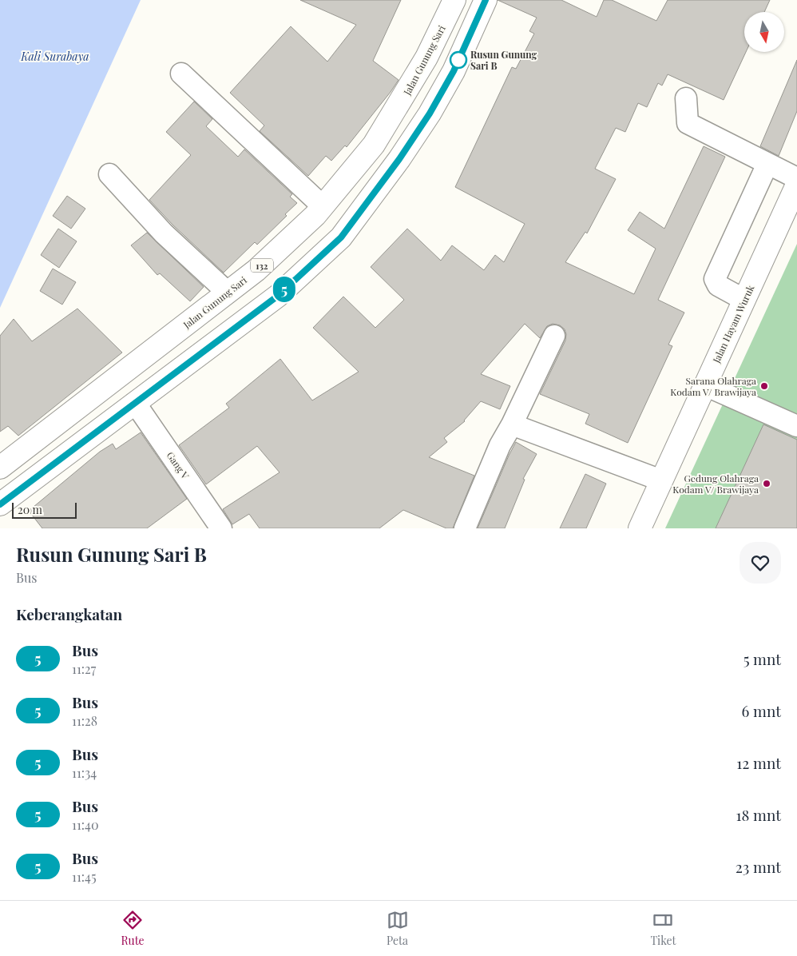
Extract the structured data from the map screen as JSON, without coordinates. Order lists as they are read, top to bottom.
{
  "streets": {
    "main road": ["Jalan Gunung Sari", "132", "Jalan Hayam Wuruk"],
    "street": ["Gang V"]
  },
  "water": ["Kali Surabaya"],
  "places": ["Rusun Gunung Sari B", "Sarana Olahraga Kodam V/ Brawijaya", "Gedung Olahraga Kodam V/ Brawijaya"],
  "lines": ["bus line 5"],
  "scale_bar": "20 m",
  "north": "bottom",
  "page": {
    "on_map": "5",
    "scale": "20 m",
    "heading": [
      ["Rusun Gunung Sari B", "Bus"],
      "Keberangkatan"
    ],
    "list": [
      {
        "mark": "5",
        "name": "Bus",
        "note": "11:27",
        "value": "5 mnt"
      },
      {
        "mark": "5",
        "name": "Bus",
        "note": "11:28",
        "value": "6 mnt"
      },
      {
        "mark": "5",
        "name": "Bus",
        "note": "11:34",
        "value": "12 mnt"
      },
      {
        "mark": "5",
        "name": "Bus",
        "note": "11:40",
        "value": "18 mnt"
      },
      {
        "mark": "5",
        "name": "Bus",
        "note": "11:45",
        "value": "23 mnt"
      }
    ],
    "tabs": ["Rute", "Peta", "Tiket"]
  }
}
